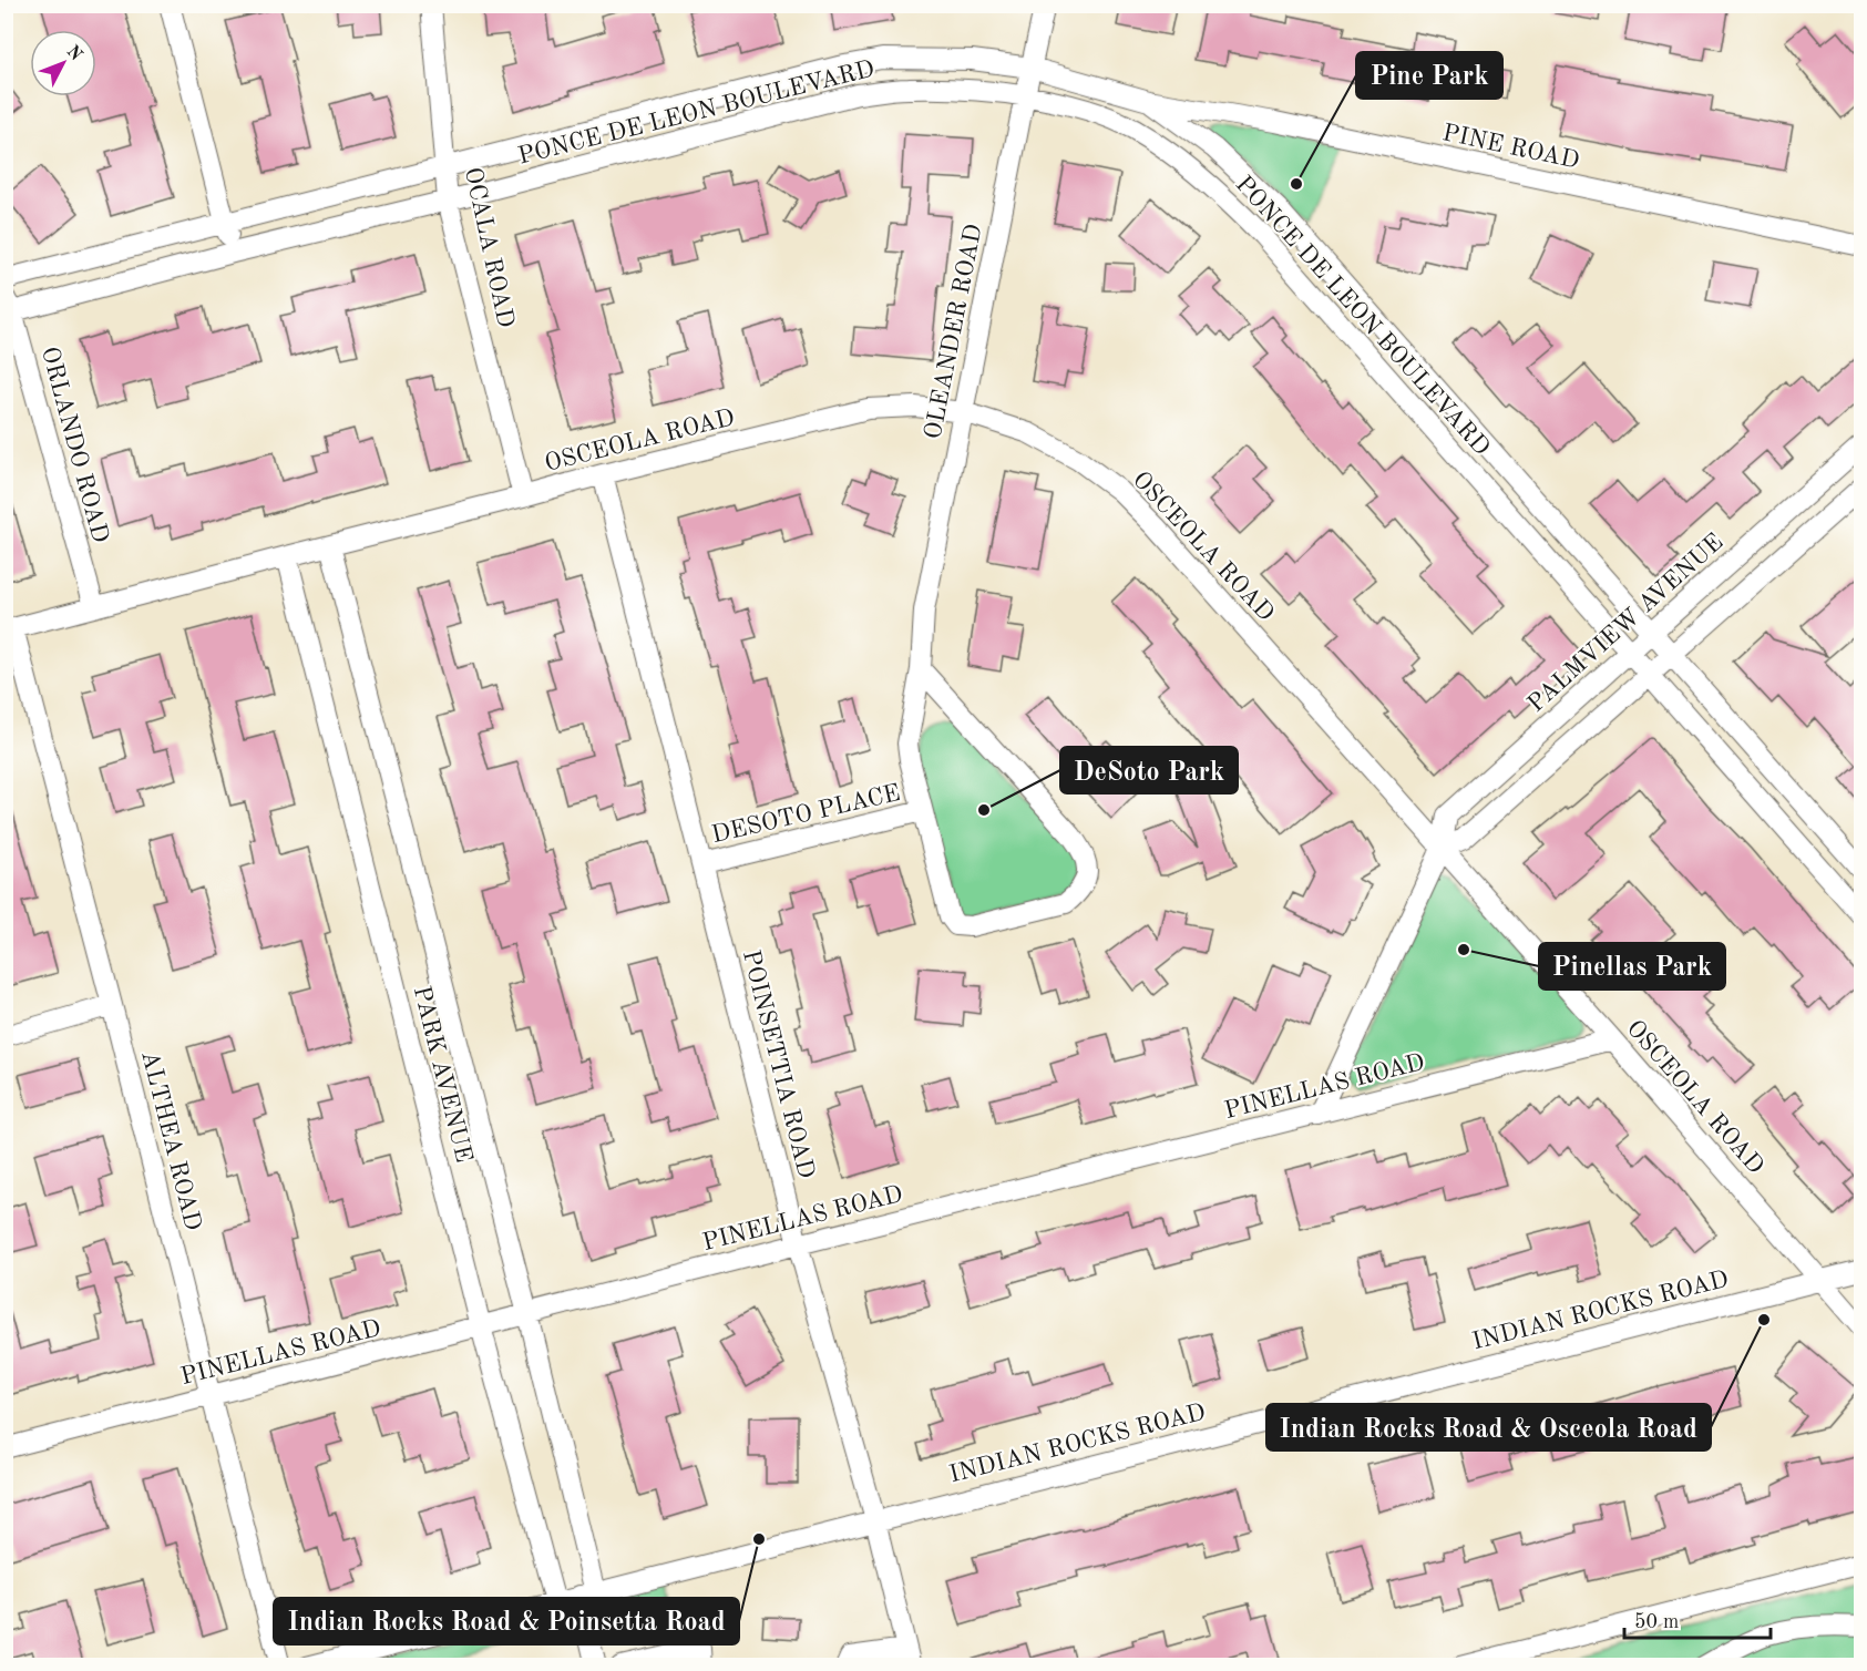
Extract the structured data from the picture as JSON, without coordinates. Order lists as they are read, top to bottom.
{
  "streets": {
    "street": [
      "PONCE DE LEON BOULEVARD",
      "PINE ROAD",
      "OCALA ROAD",
      "OLEANDER ROAD",
      "OSCEOLA ROAD",
      "ORLANDO ROAD",
      "PALMVIEW AVENUE",
      "DESOTO PLACE",
      "POINSETTIA ROAD",
      "PARK AVENUE",
      "PINELLAS ROAD",
      "ALTHEA ROAD",
      "INDIAN ROCKS ROAD"
    ]
  },
  "crossings": [
    ["PONCE DE LEON BOULEVARD", "PINE ROAD"],
    ["PONCE DE LEON BOULEVARD", "OCALA ROAD"],
    ["PONCE DE LEON BOULEVARD", "OLEANDER ROAD"],
    ["PONCE DE LEON BOULEVARD", "ORLANDO ROAD"],
    ["PONCE DE LEON BOULEVARD", "PALMVIEW AVENUE"],
    ["OCALA ROAD", "OSCEOLA ROAD"],
    ["OLEANDER ROAD", "OSCEOLA ROAD"],
    ["OLEANDER ROAD", "DESOTO PLACE"],
    ["OSCEOLA ROAD", "ORLANDO ROAD"],
    ["OSCEOLA ROAD", "PALMVIEW AVENUE"],
    ["OSCEOLA ROAD", "POINSETTIA ROAD"],
    ["OSCEOLA ROAD", "PARK AVENUE"],
    ["OSCEOLA ROAD", "PINELLAS ROAD"],
    ["OSCEOLA ROAD", "ALTHEA ROAD"],
    ["OSCEOLA ROAD", "INDIAN ROCKS ROAD"],
    ["PALMVIEW AVENUE", "PINELLAS ROAD"],
    ["DESOTO PLACE", "POINSETTIA ROAD"],
    ["POINSETTIA ROAD", "PINELLAS ROAD"],
    ["POINSETTIA ROAD", "INDIAN ROCKS ROAD"],
    ["PARK AVENUE", "PINELLAS ROAD"],
    ["PARK AVENUE", "INDIAN ROCKS ROAD"],
    ["PINELLAS ROAD", "ALTHEA ROAD"]
  ],
  "places": [
    "Pine Park",
    "DeSoto Park",
    "Pinellas Park",
    "Indian Rocks Road & Osceola Road",
    "Indian Rocks Road & Poinsetta Road"
  ],
  "scale_bar": "50 m",
  "north": "top right"
}
